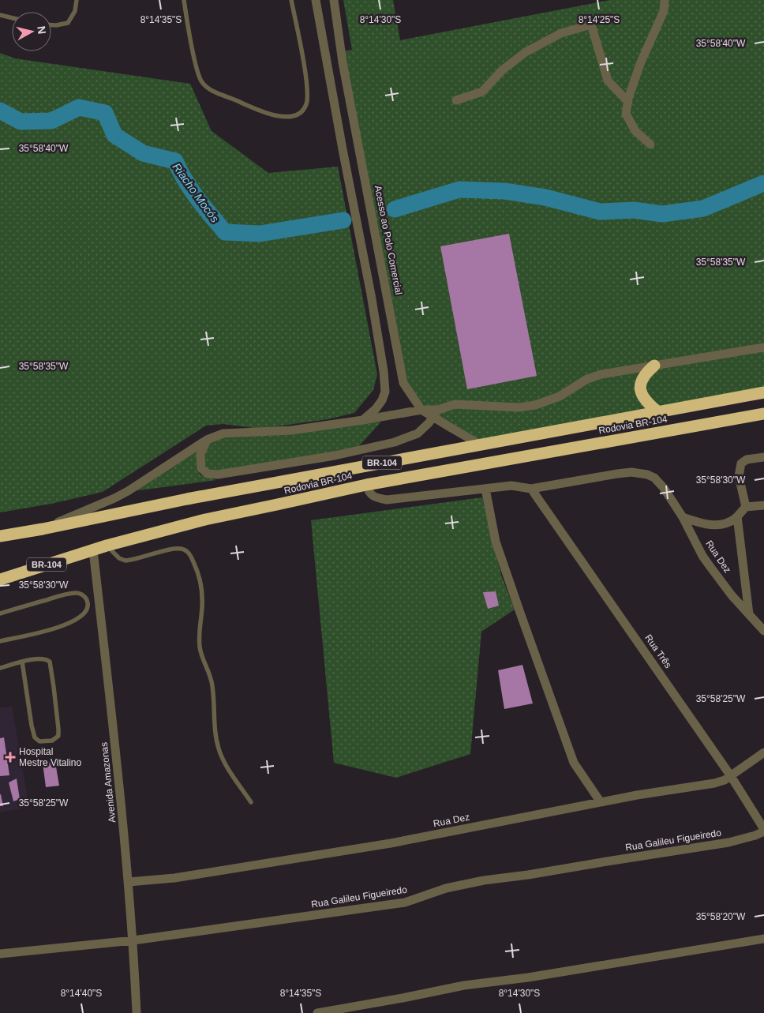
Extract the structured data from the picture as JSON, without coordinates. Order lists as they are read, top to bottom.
{
  "streets": {
    "highway": ["Rodovia BR-104", "BR-104"],
    "street": [
      "Acesso ao Polo Comercial",
      "Rua Dez",
      "Rua Três",
      "Avenida Amazonas",
      "Rua Galileu Figueiredo"
    ]
  },
  "crossings": [
    ["Acesso ao Polo Comercial", "Rodovia BR-104"],
    ["Rodovia BR-104", "Rua Dez"],
    ["Rodovia BR-104", "Avenida Amazonas"],
    ["Rua Dez", "Rua Três"],
    ["Rua Dez", "Avenida Amazonas"],
    ["Rua Três", "Rua Galileu Figueiredo"],
    ["Avenida Amazonas", "Rua Galileu Figueiredo"]
  ],
  "water": ["Riacho Mocós"],
  "places": {
    "health": ["Hospital Mestre Vitalino"]
  },
  "north": "right",
  "coordinates": [
    "8°14'35\"S",
    "8°14'30\"S",
    "8°14'25\"S",
    "35°58'40\"W",
    "35°58'35\"W",
    "35°58'30\"W",
    "35°58'25\"W",
    "35°58'20\"W",
    "8°14'40\"S"
  ]
}
